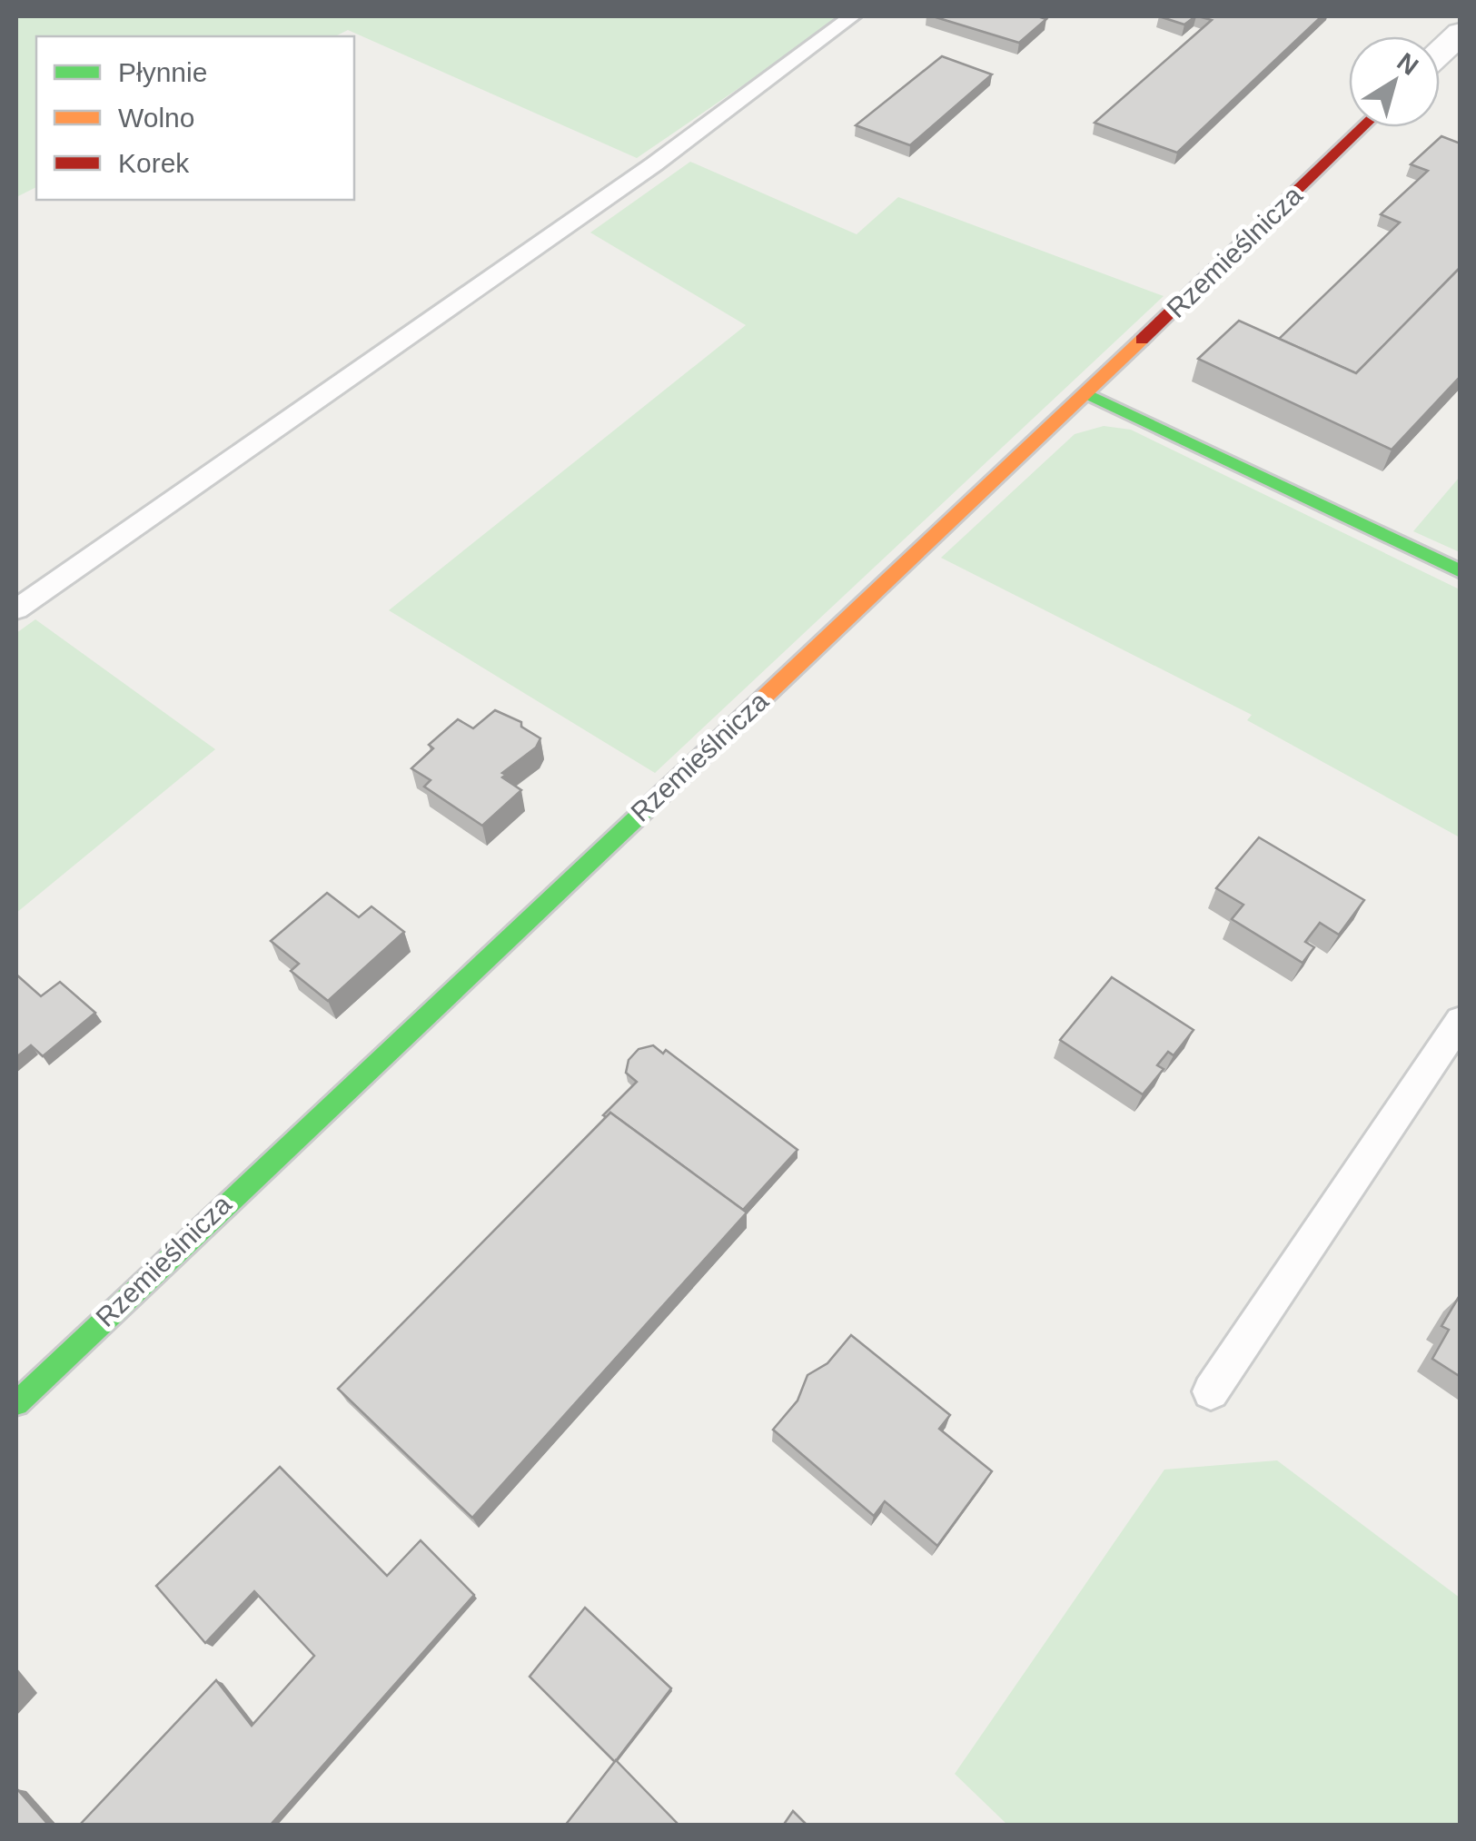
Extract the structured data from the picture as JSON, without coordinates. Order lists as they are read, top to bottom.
{
  "streets": {
    "street": ["Rzemieślnicza"]
  },
  "legend": ["Płynnie", "Wolno", "Korek"],
  "north": "top right"
}
